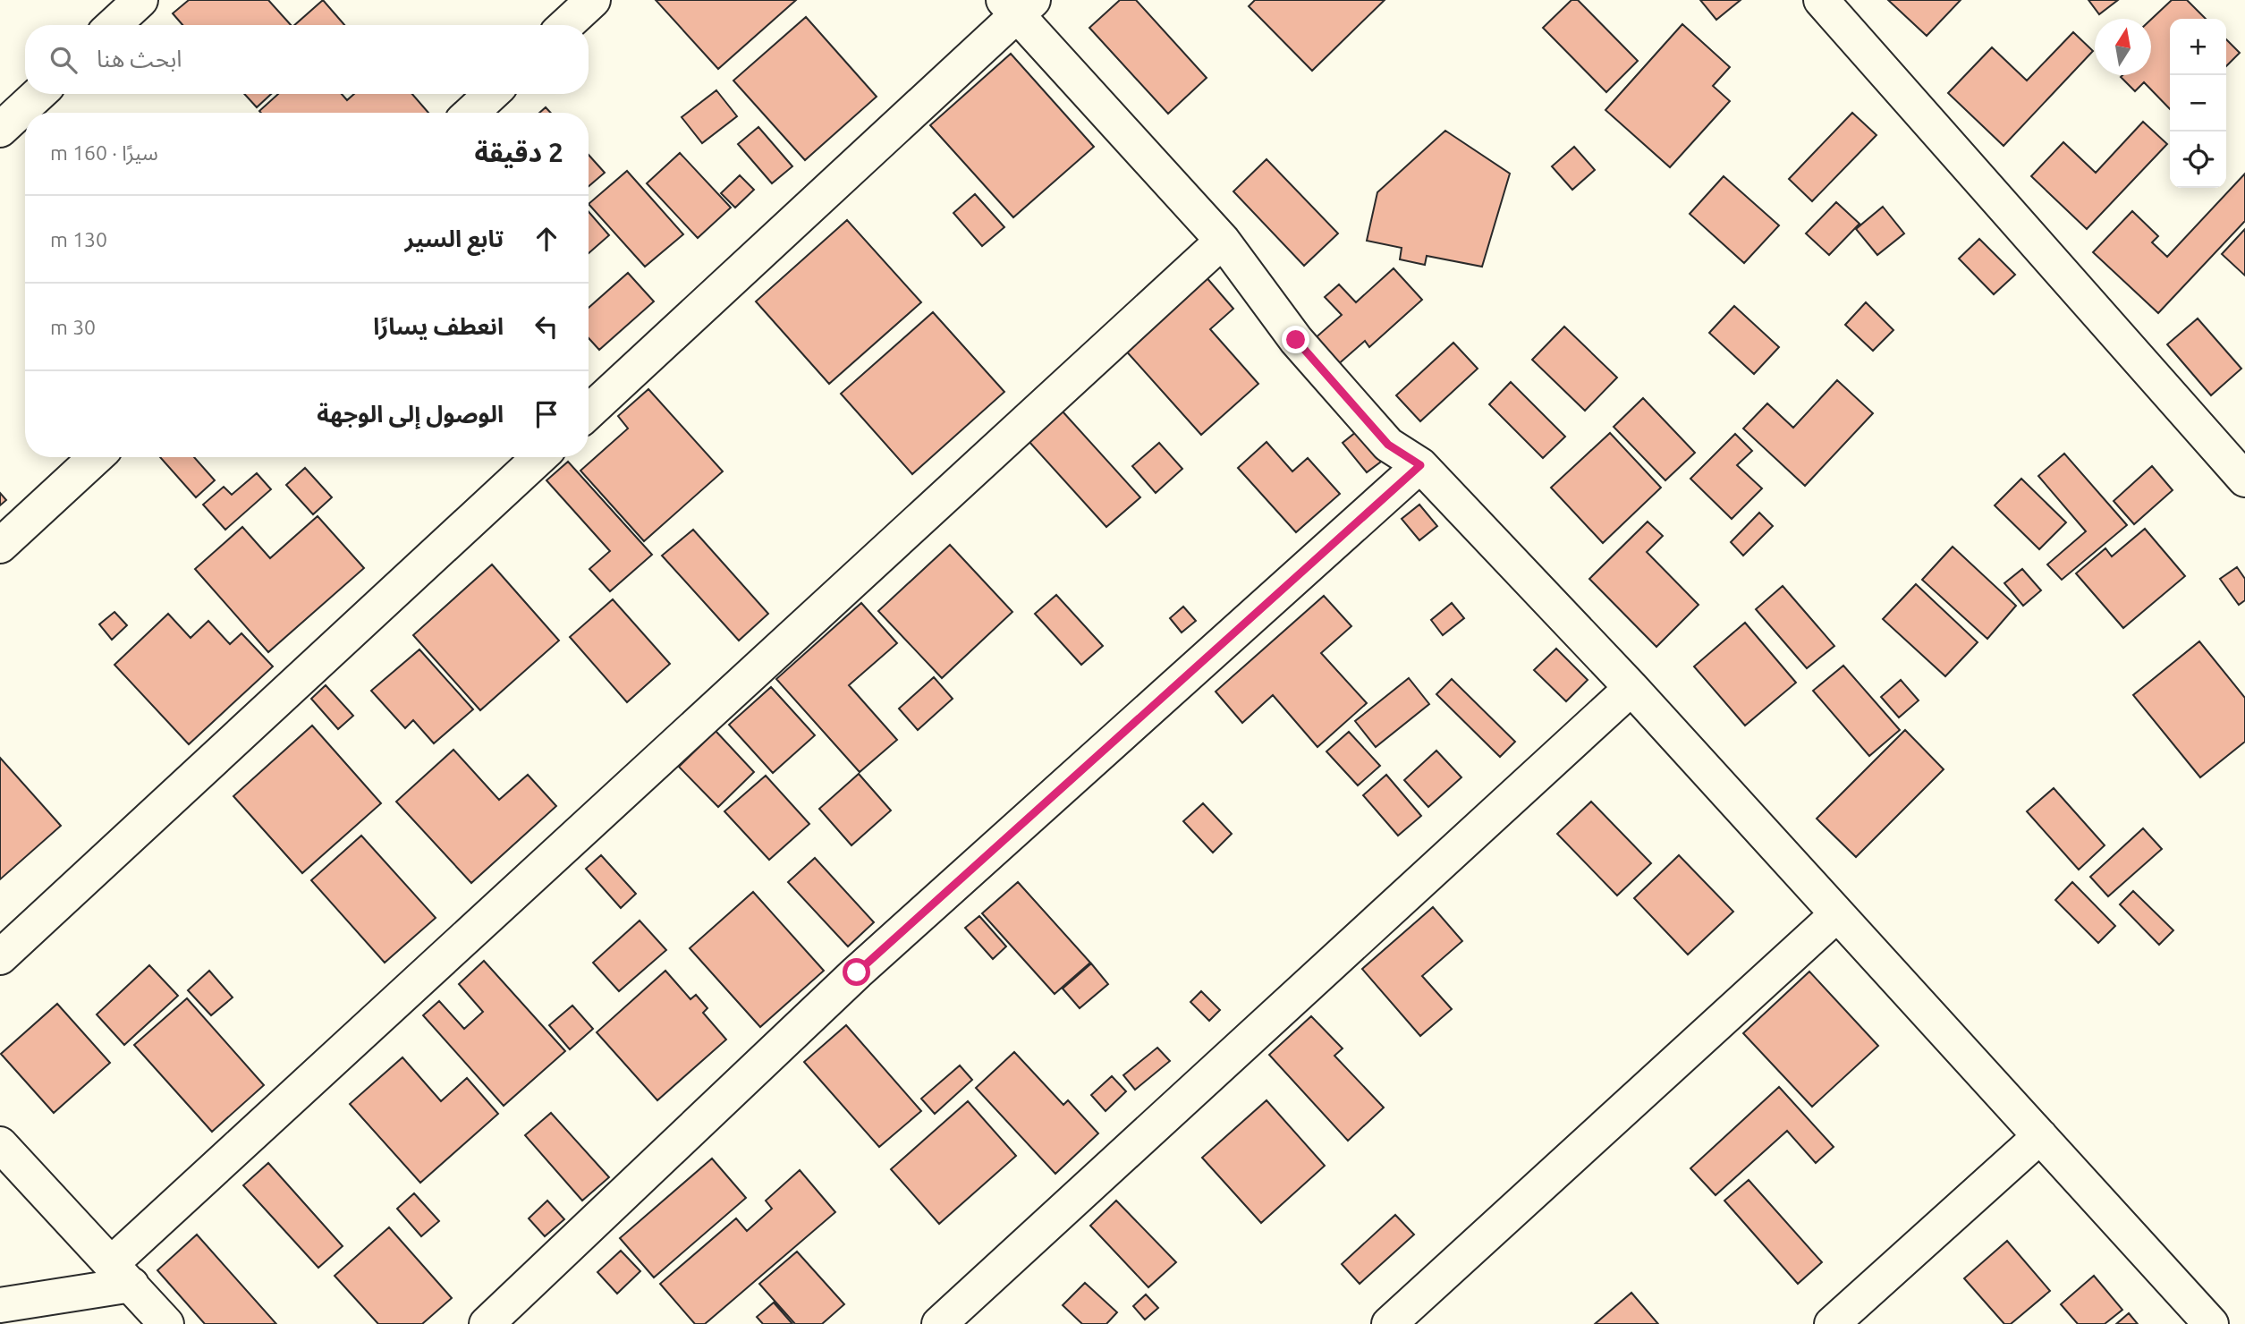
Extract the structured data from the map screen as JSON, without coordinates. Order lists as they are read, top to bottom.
{
  "north": "top",
  "page": {
    "map_buttons": ["+", "−"],
    "search": "ابحث هنا",
    "heading": ["2 دقيقة", "سيرًا · 160 m"],
    "list": [
      ["تابع السير", "130 m"],
      ["انعطف يسارًا", "30 m"],
      "الوصول إلى الوجهة"
    ]
  }
}
